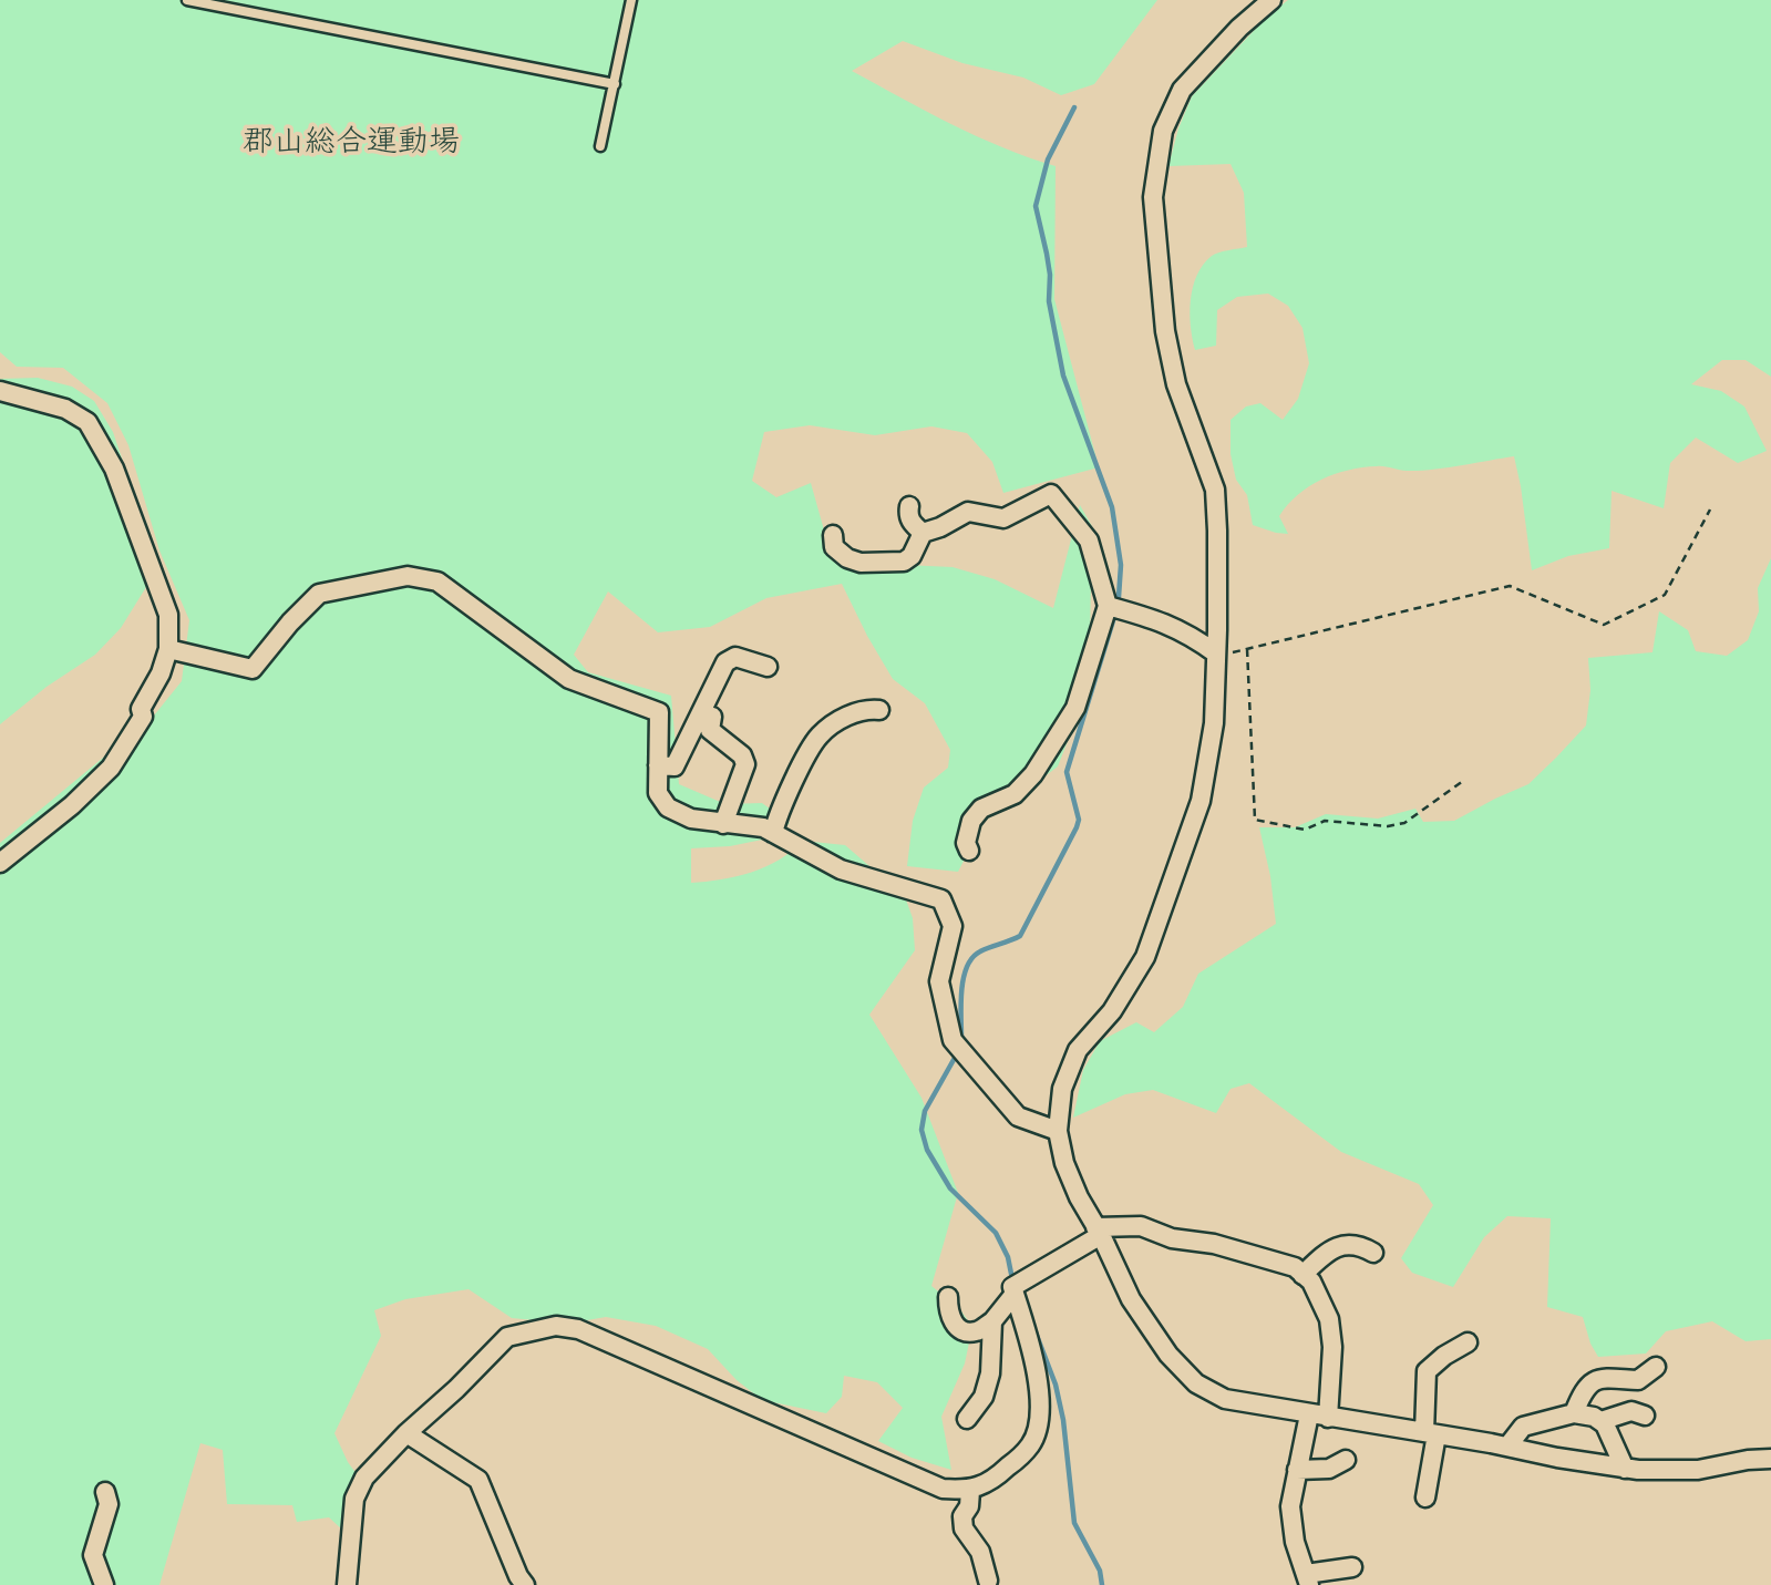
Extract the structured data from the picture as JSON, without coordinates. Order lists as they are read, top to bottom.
{
  "parks": ["郡山総合運動場"]
}
